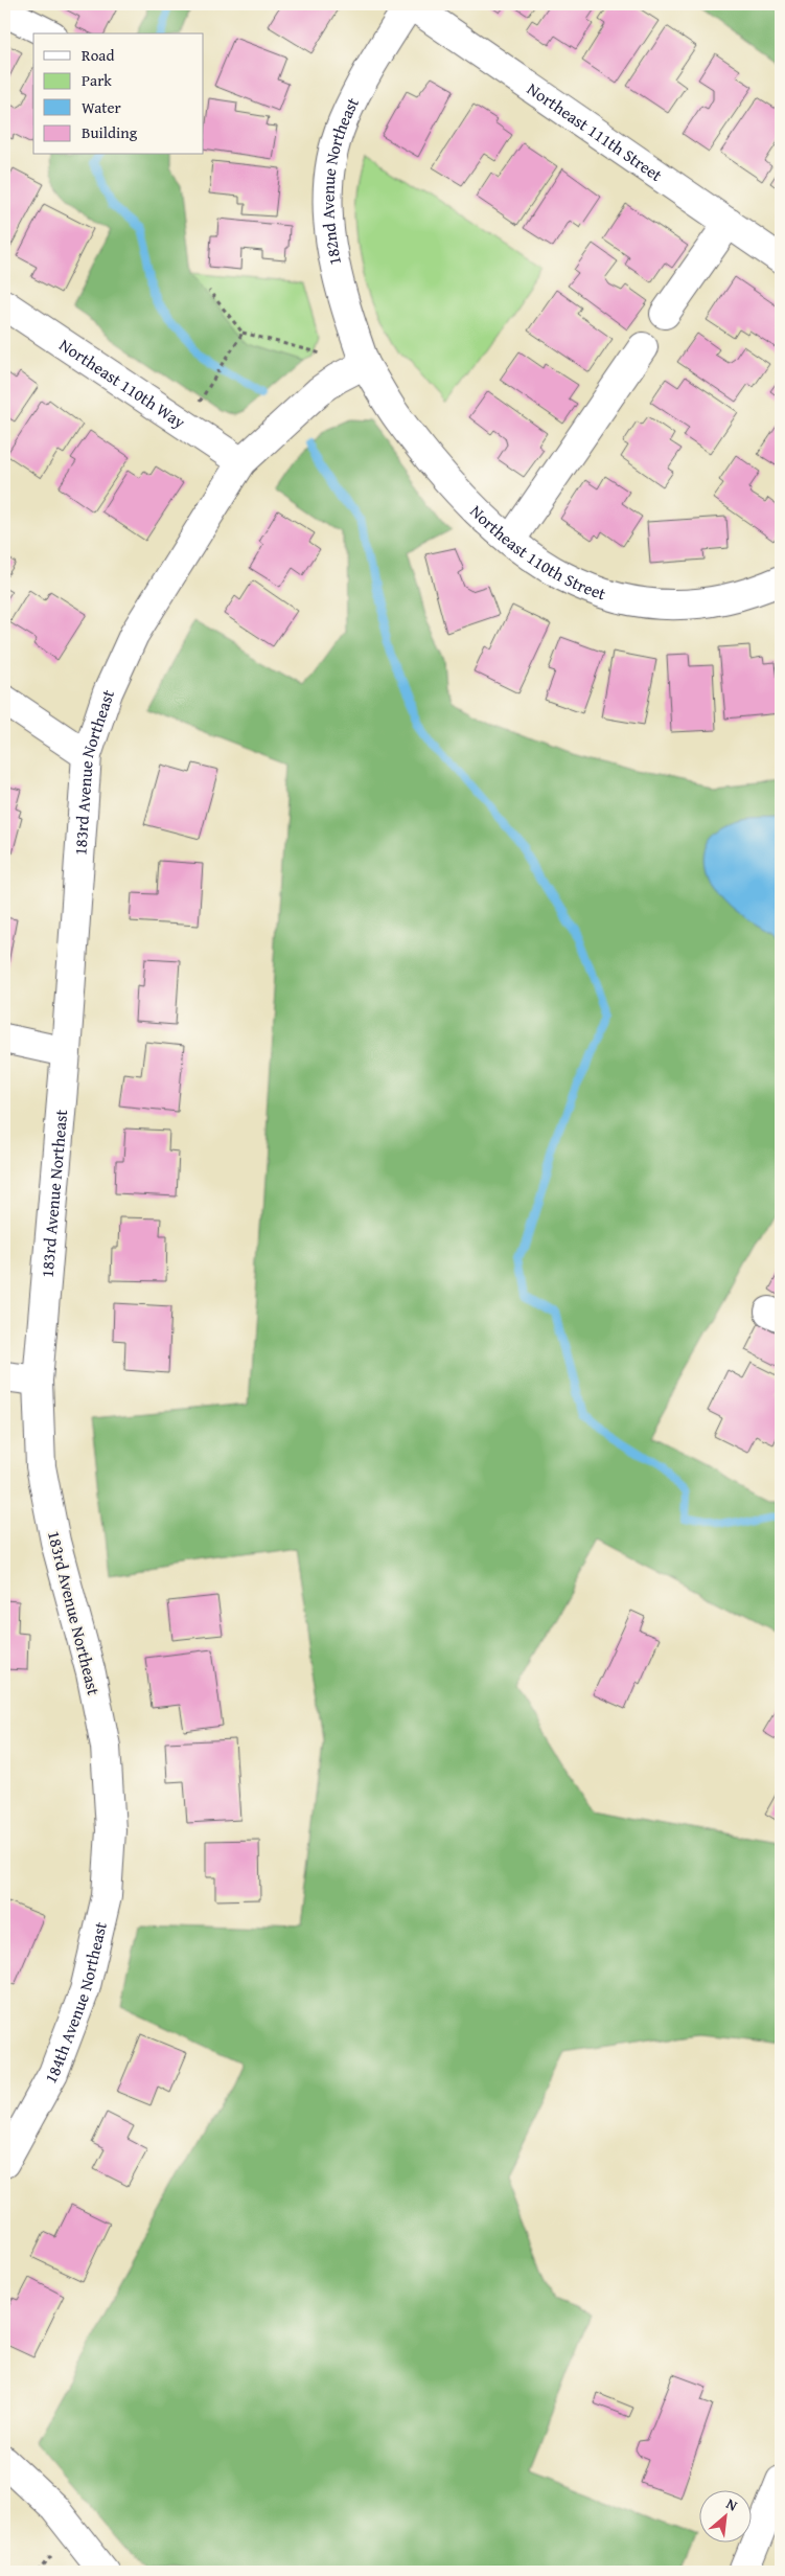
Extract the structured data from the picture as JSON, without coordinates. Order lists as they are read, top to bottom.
{
  "streets": {
    "street": [
      "Northeast 111th Street",
      "182nd Avenue Northeast",
      "Northeast 110th Way",
      "Northeast 110th Street",
      "183rd Avenue Northeast",
      "184th Avenue Northeast"
    ]
  },
  "crossings": [
    ["Northeast 111th Street", "182nd Avenue Northeast"],
    ["182nd Avenue Northeast", "Northeast 110th Street"],
    ["Northeast 110th Way", "183rd Avenue Northeast"],
    ["183rd Avenue Northeast", "184th Avenue Northeast"]
  ],
  "legend": [
    "Road",
    "Park",
    "Water",
    "Building"
  ],
  "north": "top right"
}
